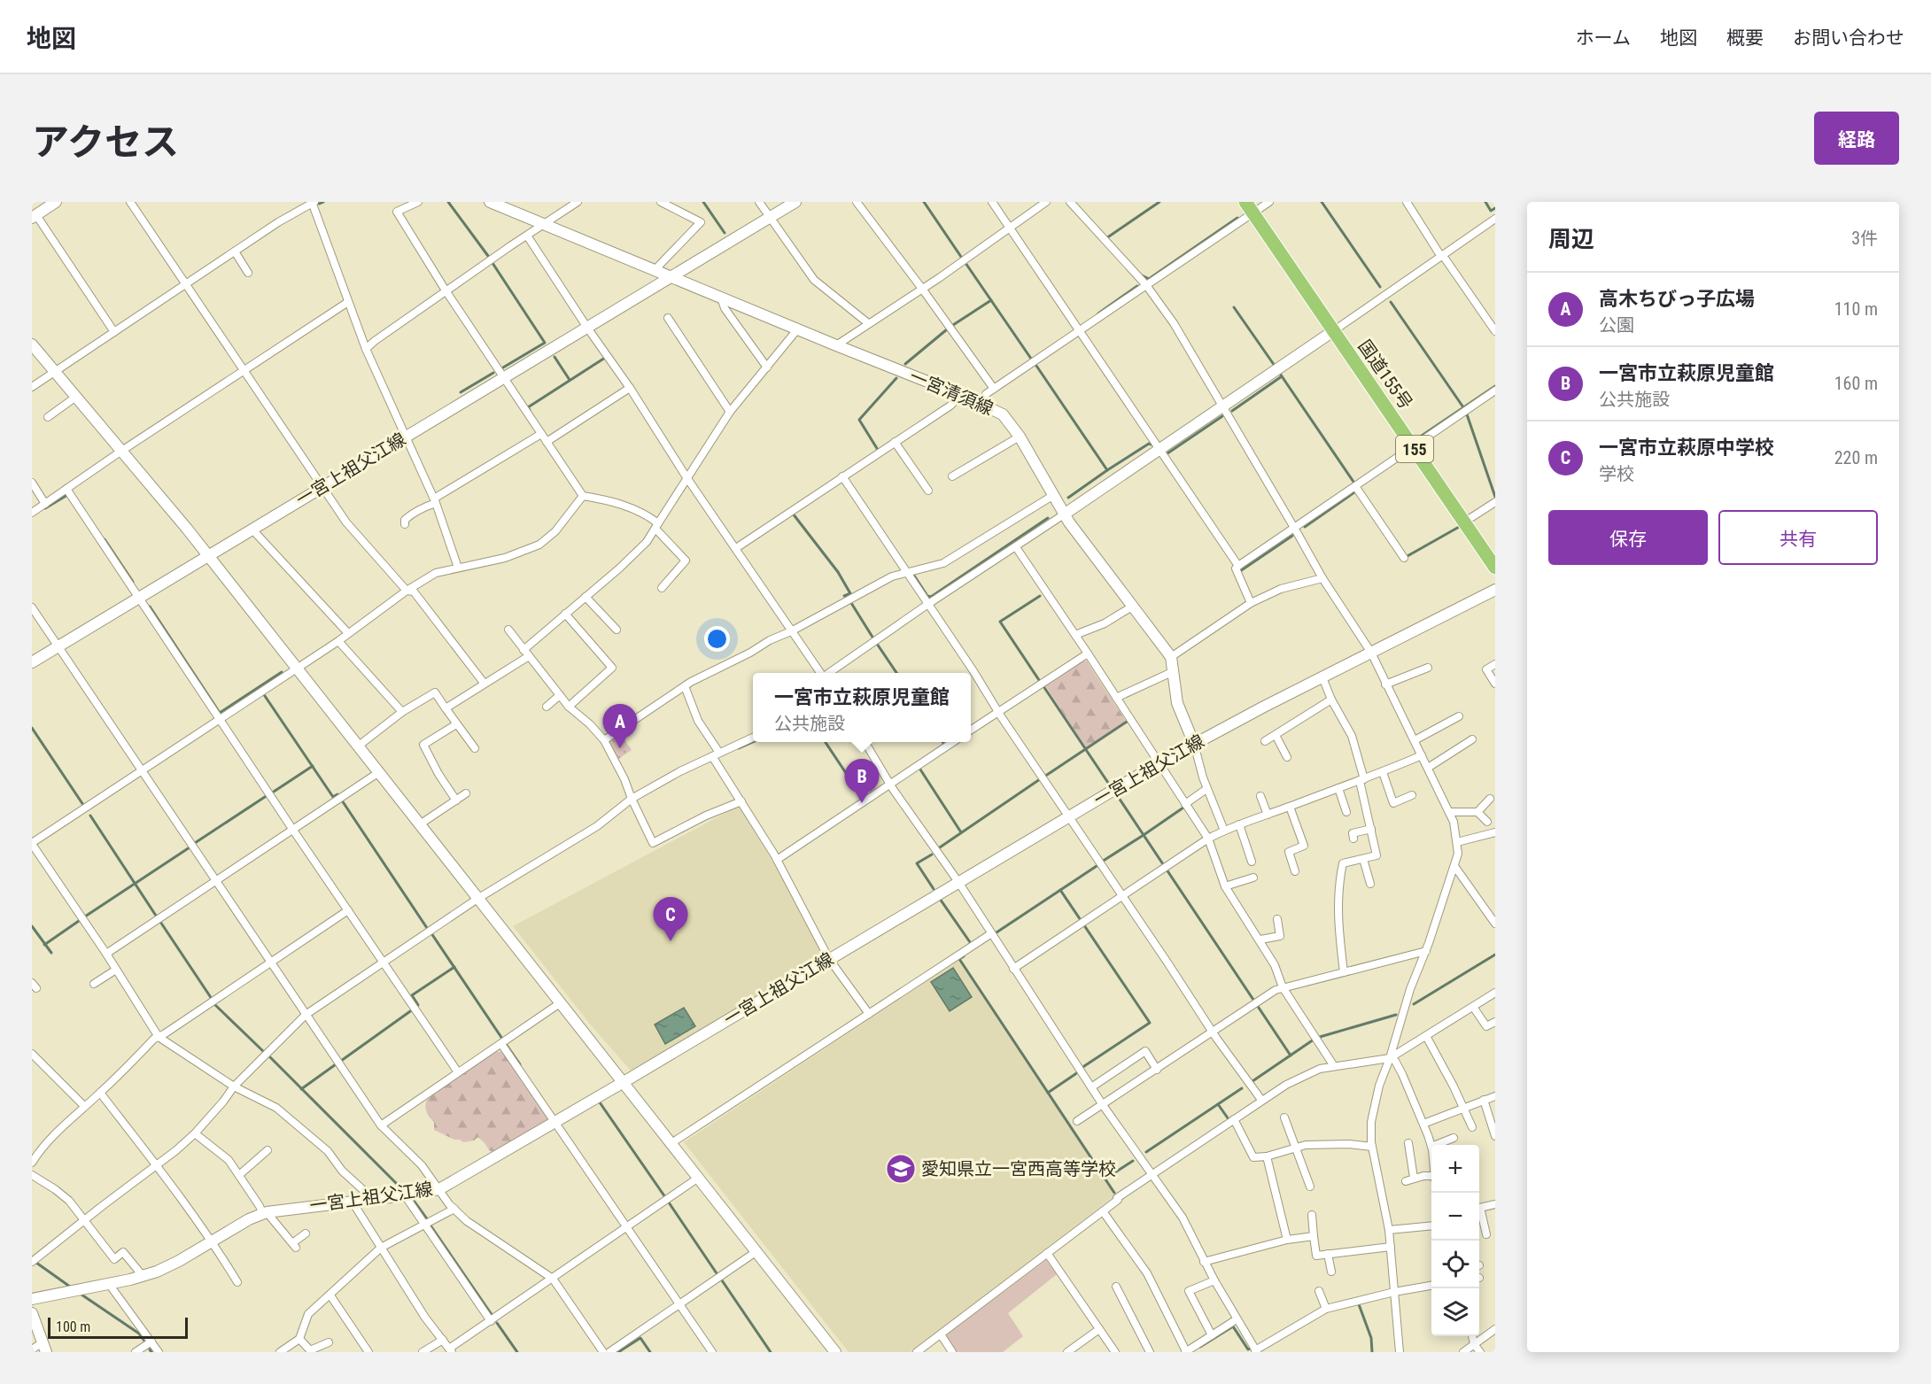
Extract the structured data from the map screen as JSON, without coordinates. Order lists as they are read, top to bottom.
{
  "streets": {
    "highway": ["国道155号", "155"],
    "main road": ["一宮清須線", "一宮上祖父江線"]
  },
  "crossings": [
    ["一宮清須線", "一宮上祖父江線"]
  ],
  "places": {
    "school or university": ["愛知県立一宮西高等学校"]
  },
  "scale_bar": "100 m",
  "page": {
    "header": "地図",
    "nav": [
      "ホーム",
      "地図",
      "概要",
      "お問い合わせ"
    ],
    "title": "アクセス",
    "buttons": [
      "経路",
      ["保存", "共有"]
    ],
    "heading": ["周辺", "3件"],
    "list": [
      {
        "mark": "A",
        "name": "高木ちびっ子広場",
        "note": "公園",
        "value": "110 m"
      },
      {
        "mark": "B",
        "name": "一宮市立萩原児童館",
        "note": "公共施設",
        "value": "160 m"
      },
      {
        "mark": "C",
        "name": "一宮市立萩原中学校",
        "note": "学校",
        "value": "220 m"
      }
    ],
    "popup": ["一宮市立萩原児童館", "公共施設"],
    "pins": ["A", "B", "C"],
    "map_buttons": ["+", "−"],
    "scale": "100 m"
  }
}
